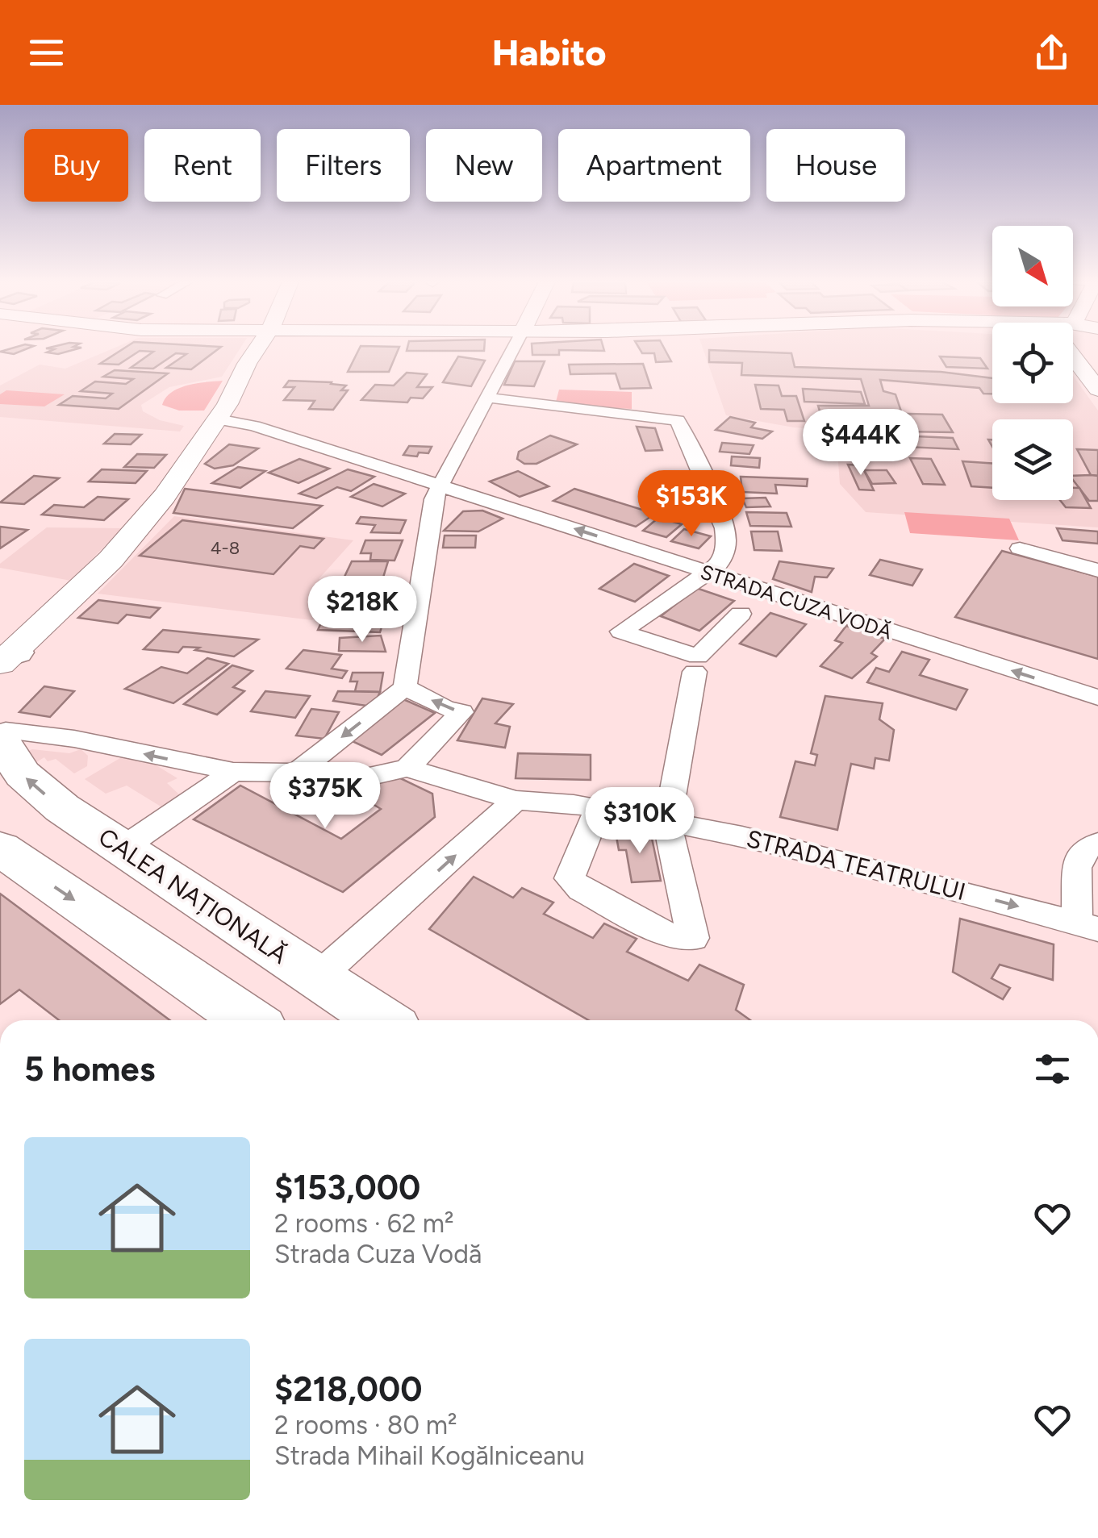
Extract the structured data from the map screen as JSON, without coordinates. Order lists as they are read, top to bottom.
{
  "streets": {
    "main road": ["CALEA NAȚIONALĂ"],
    "street": ["STRADA CUZA VODĂ", "STRADA TEATRULUI"]
  },
  "crossings": [
    ["STRADA TEATRULUI", "CALEA NAȚIONALĂ"]
  ],
  "one_way": ["STRADA CUZA VODĂ"],
  "house_numbers": ["4-8"],
  "north": "bottom right",
  "page": {
    "header": "Habito",
    "chip": [
      "Buy",
      "Rent",
      "Filters",
      "New",
      "Apartment",
      "House"
    ],
    "price": [
      "$444K",
      "$153K",
      "$218K",
      "$375K",
      "$310K"
    ],
    "heading": "5 homes",
    "list": [
      {
        "name": "$153,000",
        "note": "2 rooms · 62 m² · Strada Cuza Vodă"
      },
      {
        "name": "$218,000",
        "note": "2 rooms · 80 m² · Strada Mihail Kogălniceanu"
      }
    ]
  }
}
